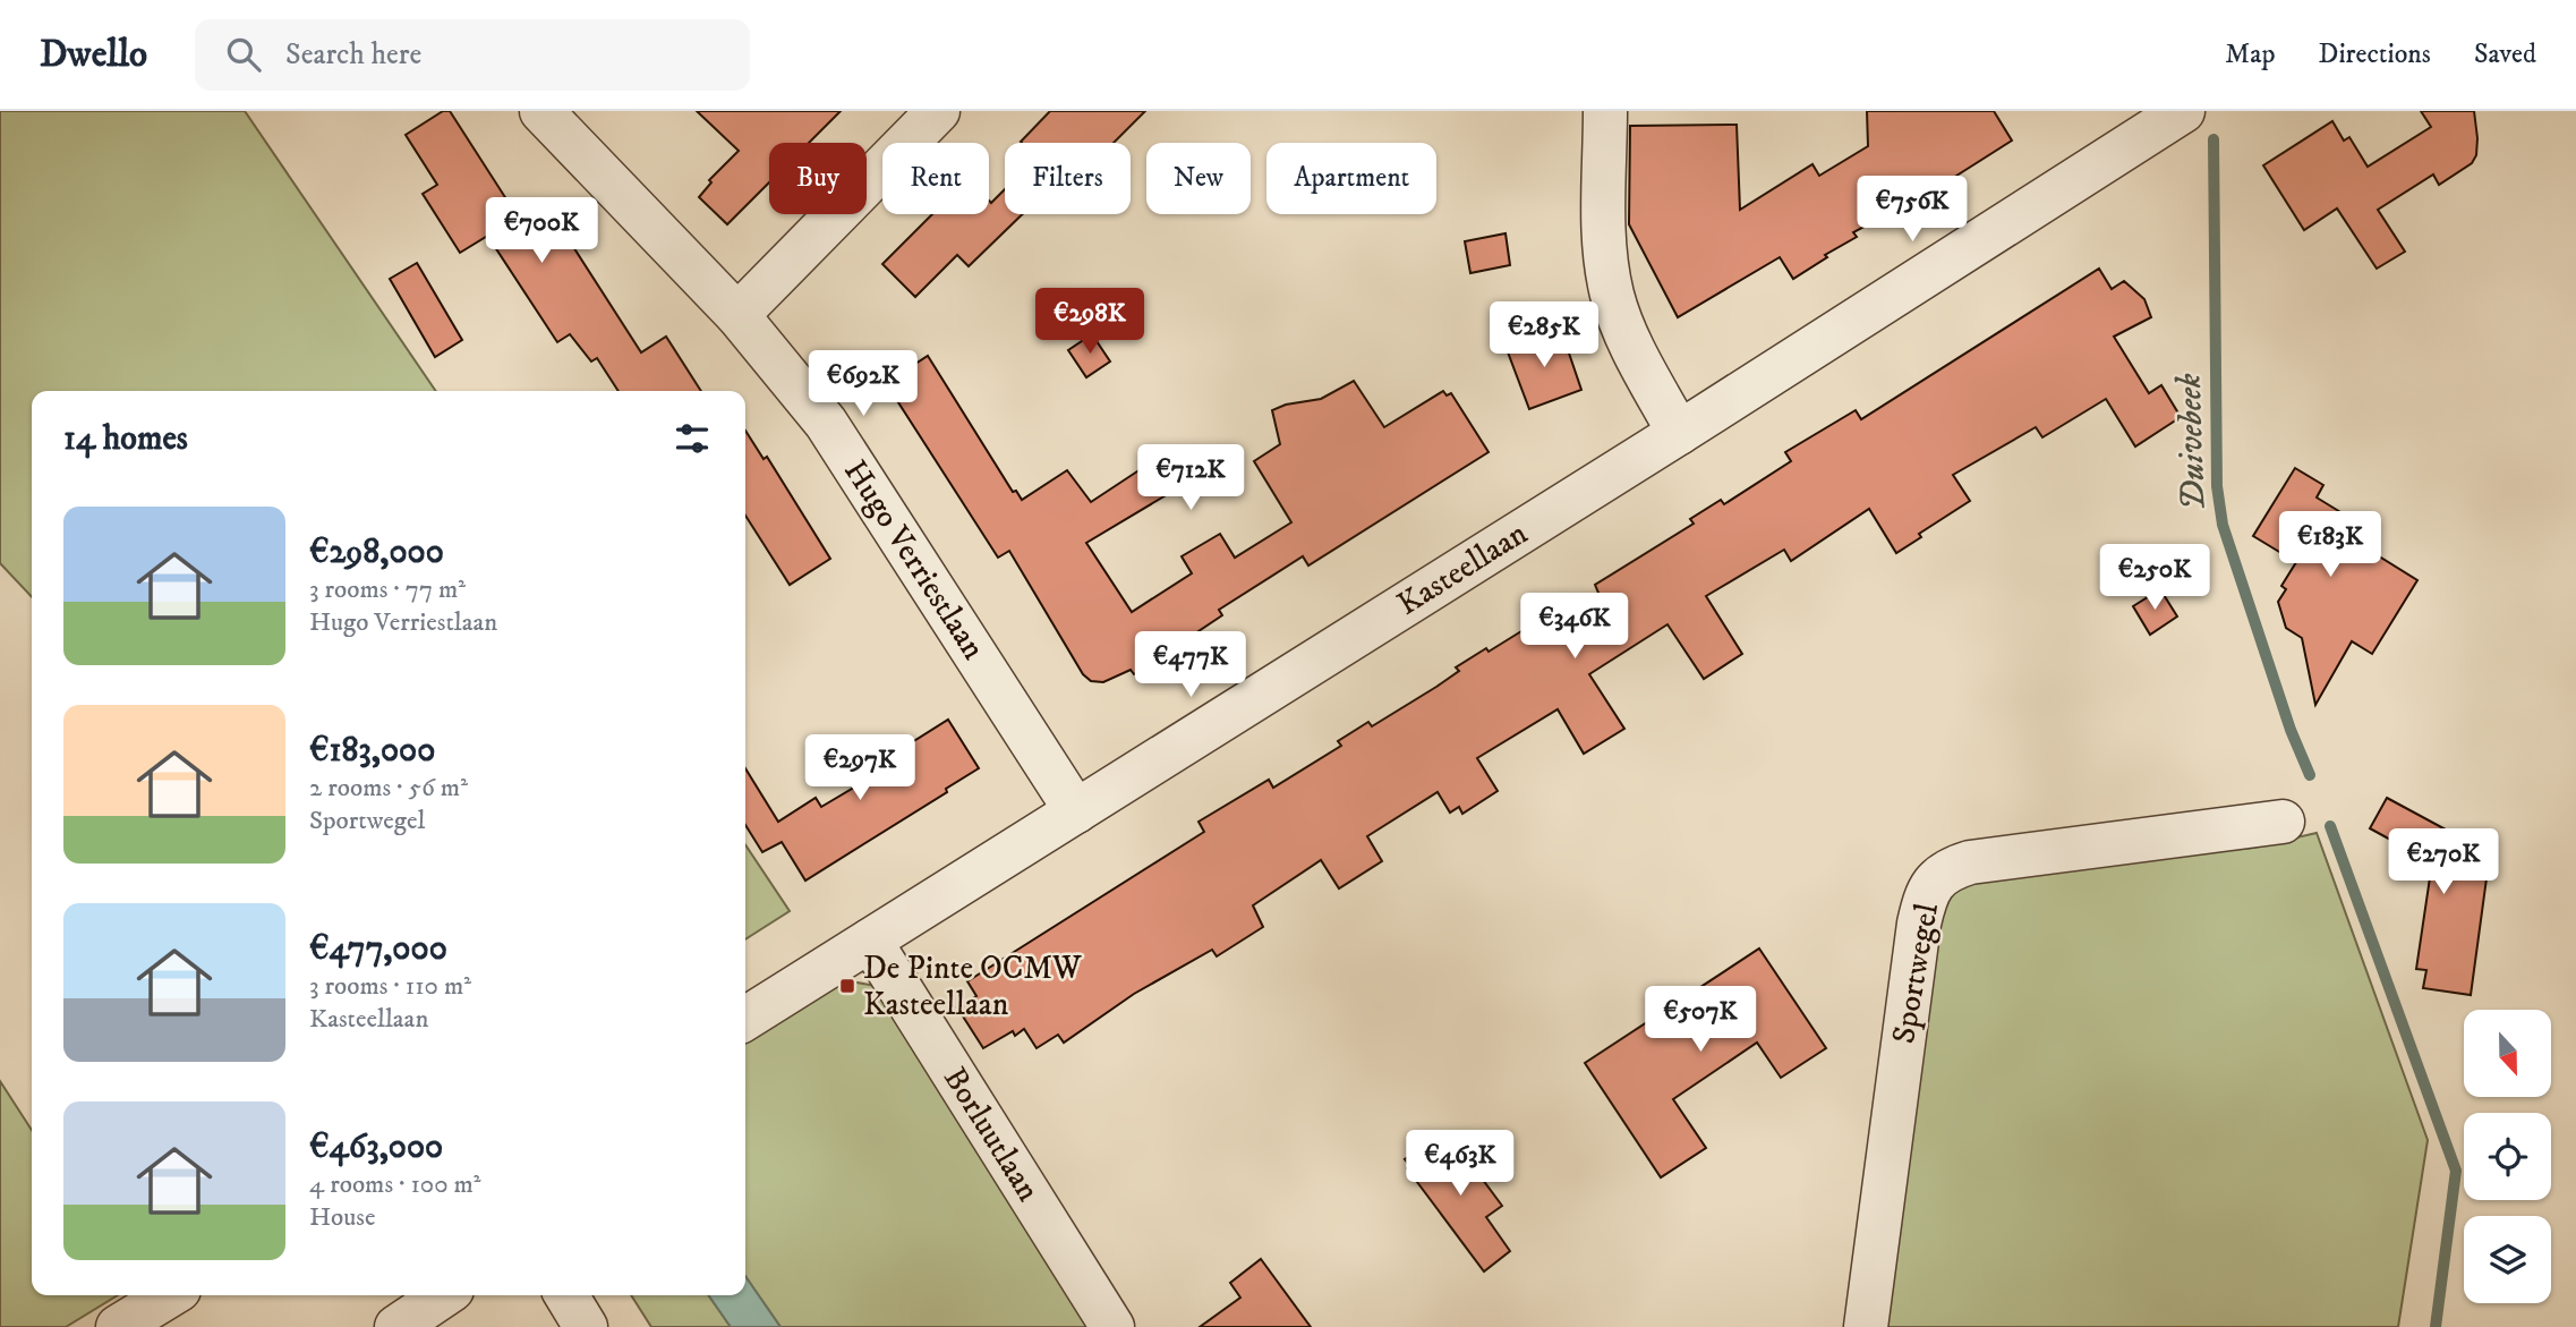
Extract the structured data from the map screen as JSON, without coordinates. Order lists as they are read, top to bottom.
{
  "streets": {
    "street": [
      "Hugo Verriestlaan",
      "Kasteellaan",
      "Sportwegel",
      "Borluutlaan"
    ]
  },
  "crossings": [
    ["Hugo Verriestlaan", "Kasteellaan"],
    ["Kasteellaan", "Borluutlaan"]
  ],
  "water": ["Duivebeek"],
  "places": {
    "transit": ["De Pinte OCMW Kasteellaan"]
  },
  "north": "bottom",
  "page": {
    "header": "Dwello",
    "search": "Search here",
    "nav": ["Map", "Directions", "Saved"],
    "chip": [
      "Buy",
      "Rent",
      "Filters",
      "New",
      "Apartment"
    ],
    "price": [
      "€756K",
      "€700K",
      "€298K",
      "€285K",
      "€692K",
      "€712K",
      "€183K",
      "€250K",
      "€346K",
      "€477K",
      "€297K",
      "€270K",
      "€507K",
      "€463K"
    ],
    "heading": "14 homes",
    "list": [
      {
        "name": "€298,000",
        "note": "3 rooms · 77 m² · Hugo Verriestlaan"
      },
      {
        "name": "€183,000",
        "note": "2 rooms · 56 m² · Sportwegel"
      },
      {
        "name": "€477,000",
        "note": "3 rooms · 110 m² · Kasteellaan"
      },
      {
        "name": "€463,000",
        "note": "4 rooms · 100 m² · House"
      }
    ]
  }
}
